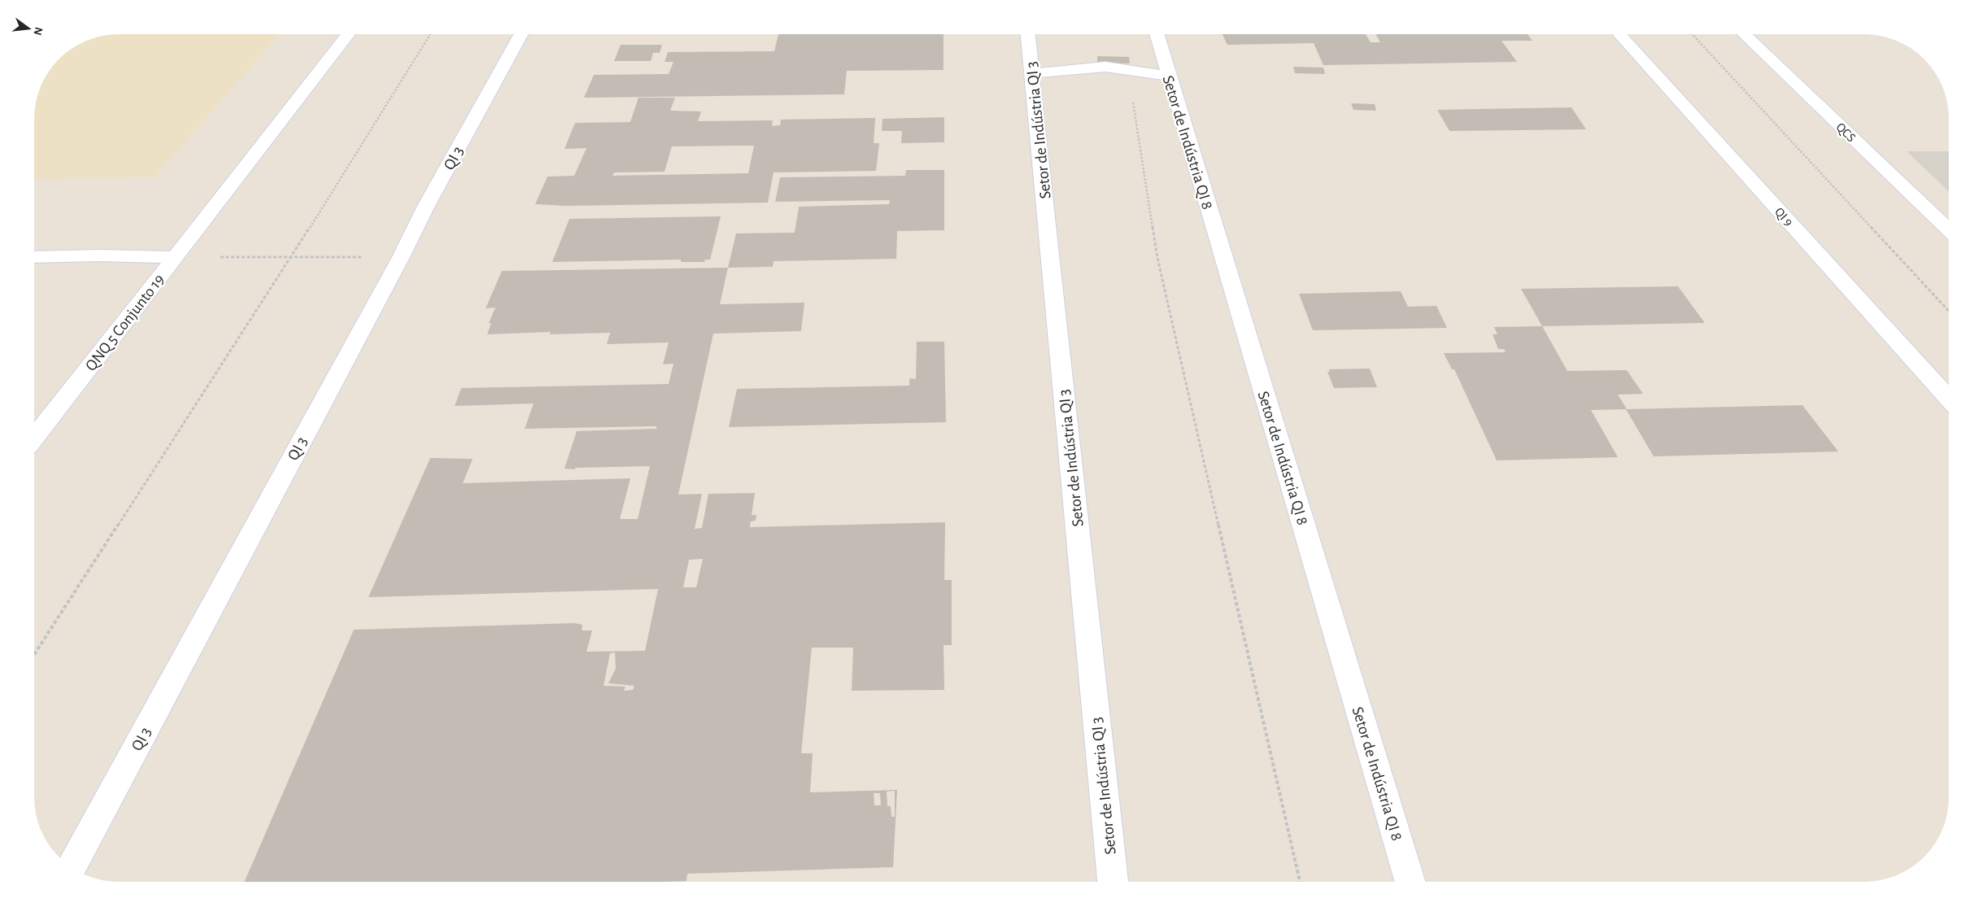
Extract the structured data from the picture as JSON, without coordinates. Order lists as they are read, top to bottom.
{
  "streets": {
    "street": [
      "Setor de Indústria QI 3",
      "QCS",
      "Setor de Indústria QI 8",
      "QI 3",
      "QI 9",
      "QNQ 5 Conjunto 19"
    ]
  },
  "north": "right"
}
